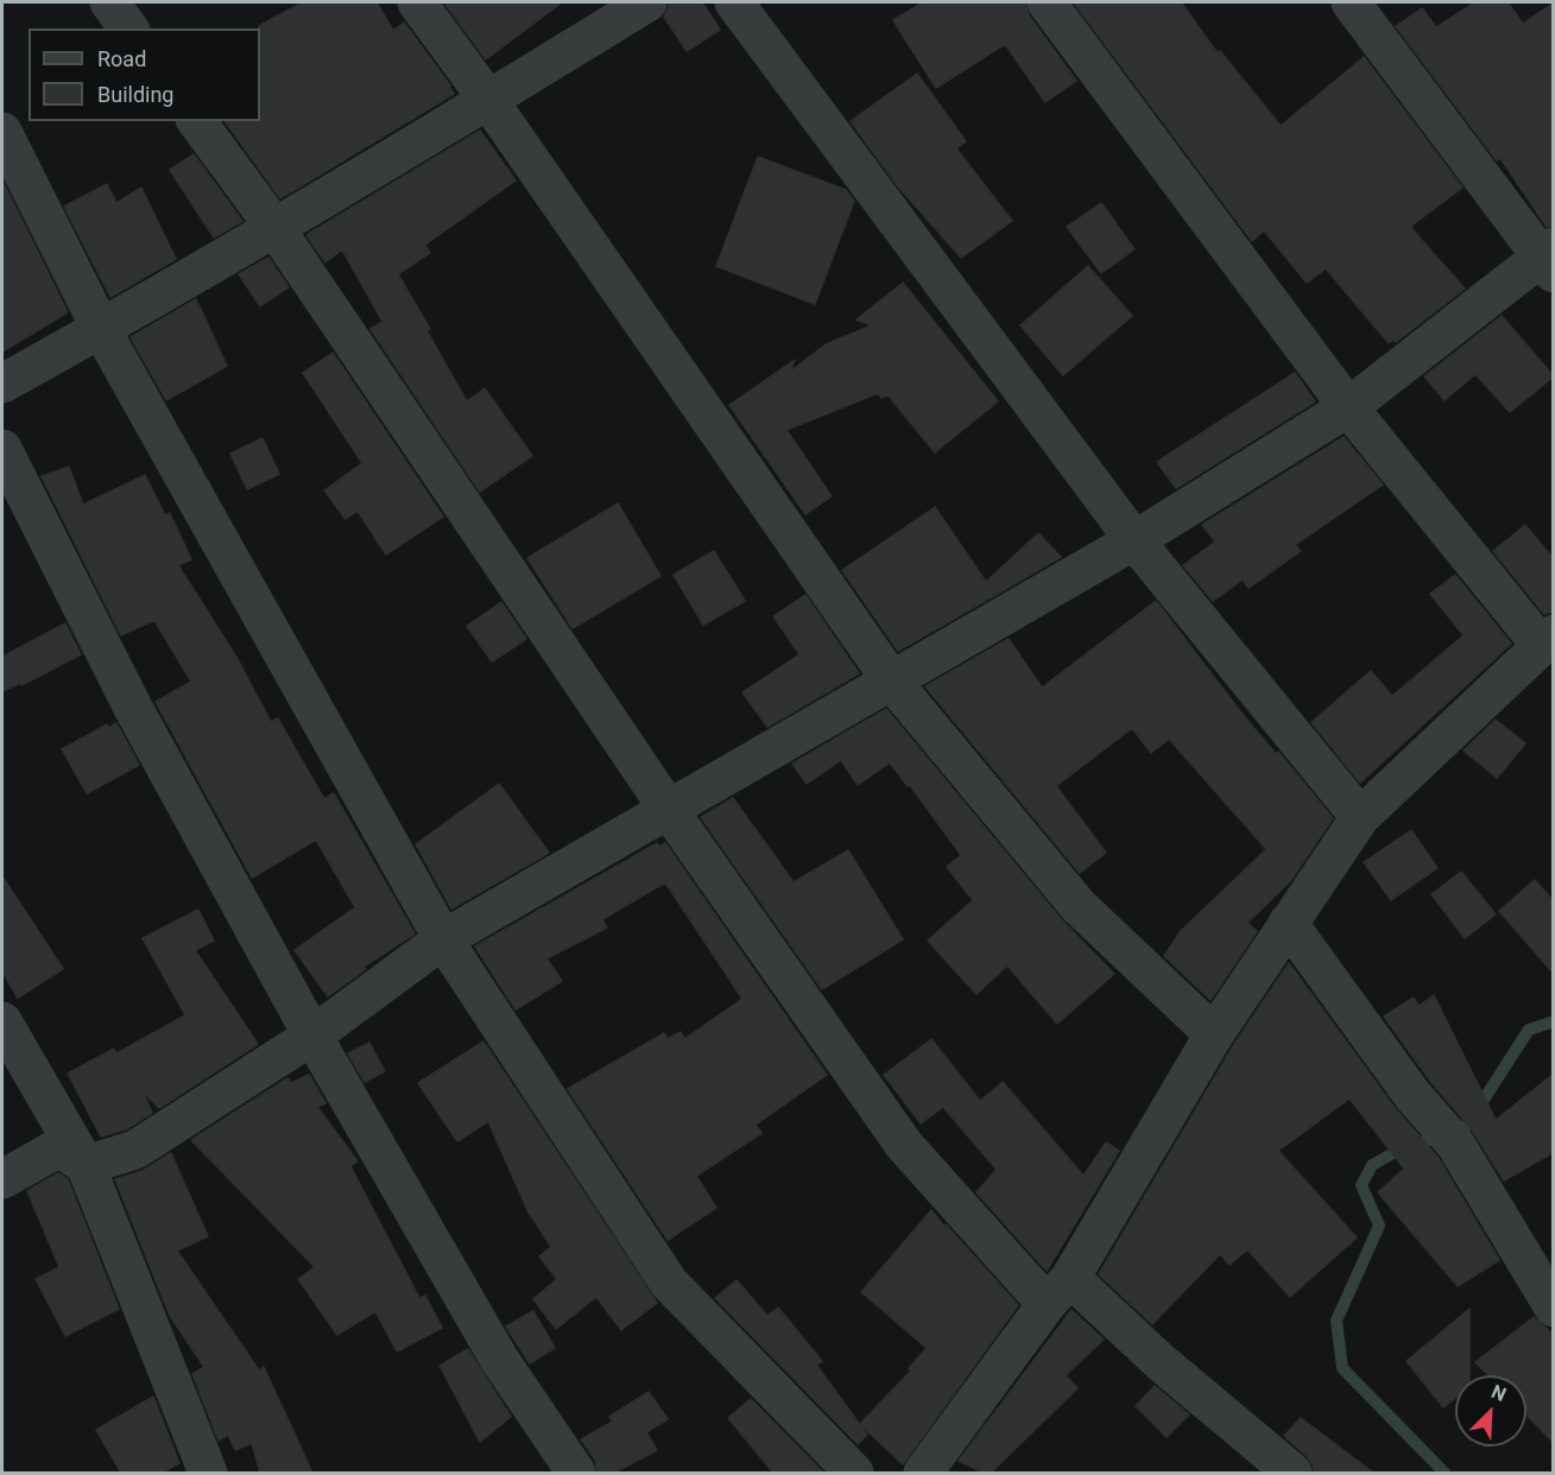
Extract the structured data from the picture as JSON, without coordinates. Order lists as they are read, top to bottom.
{
  "legend": ["Road", "Building"],
  "north": "top right"
}
